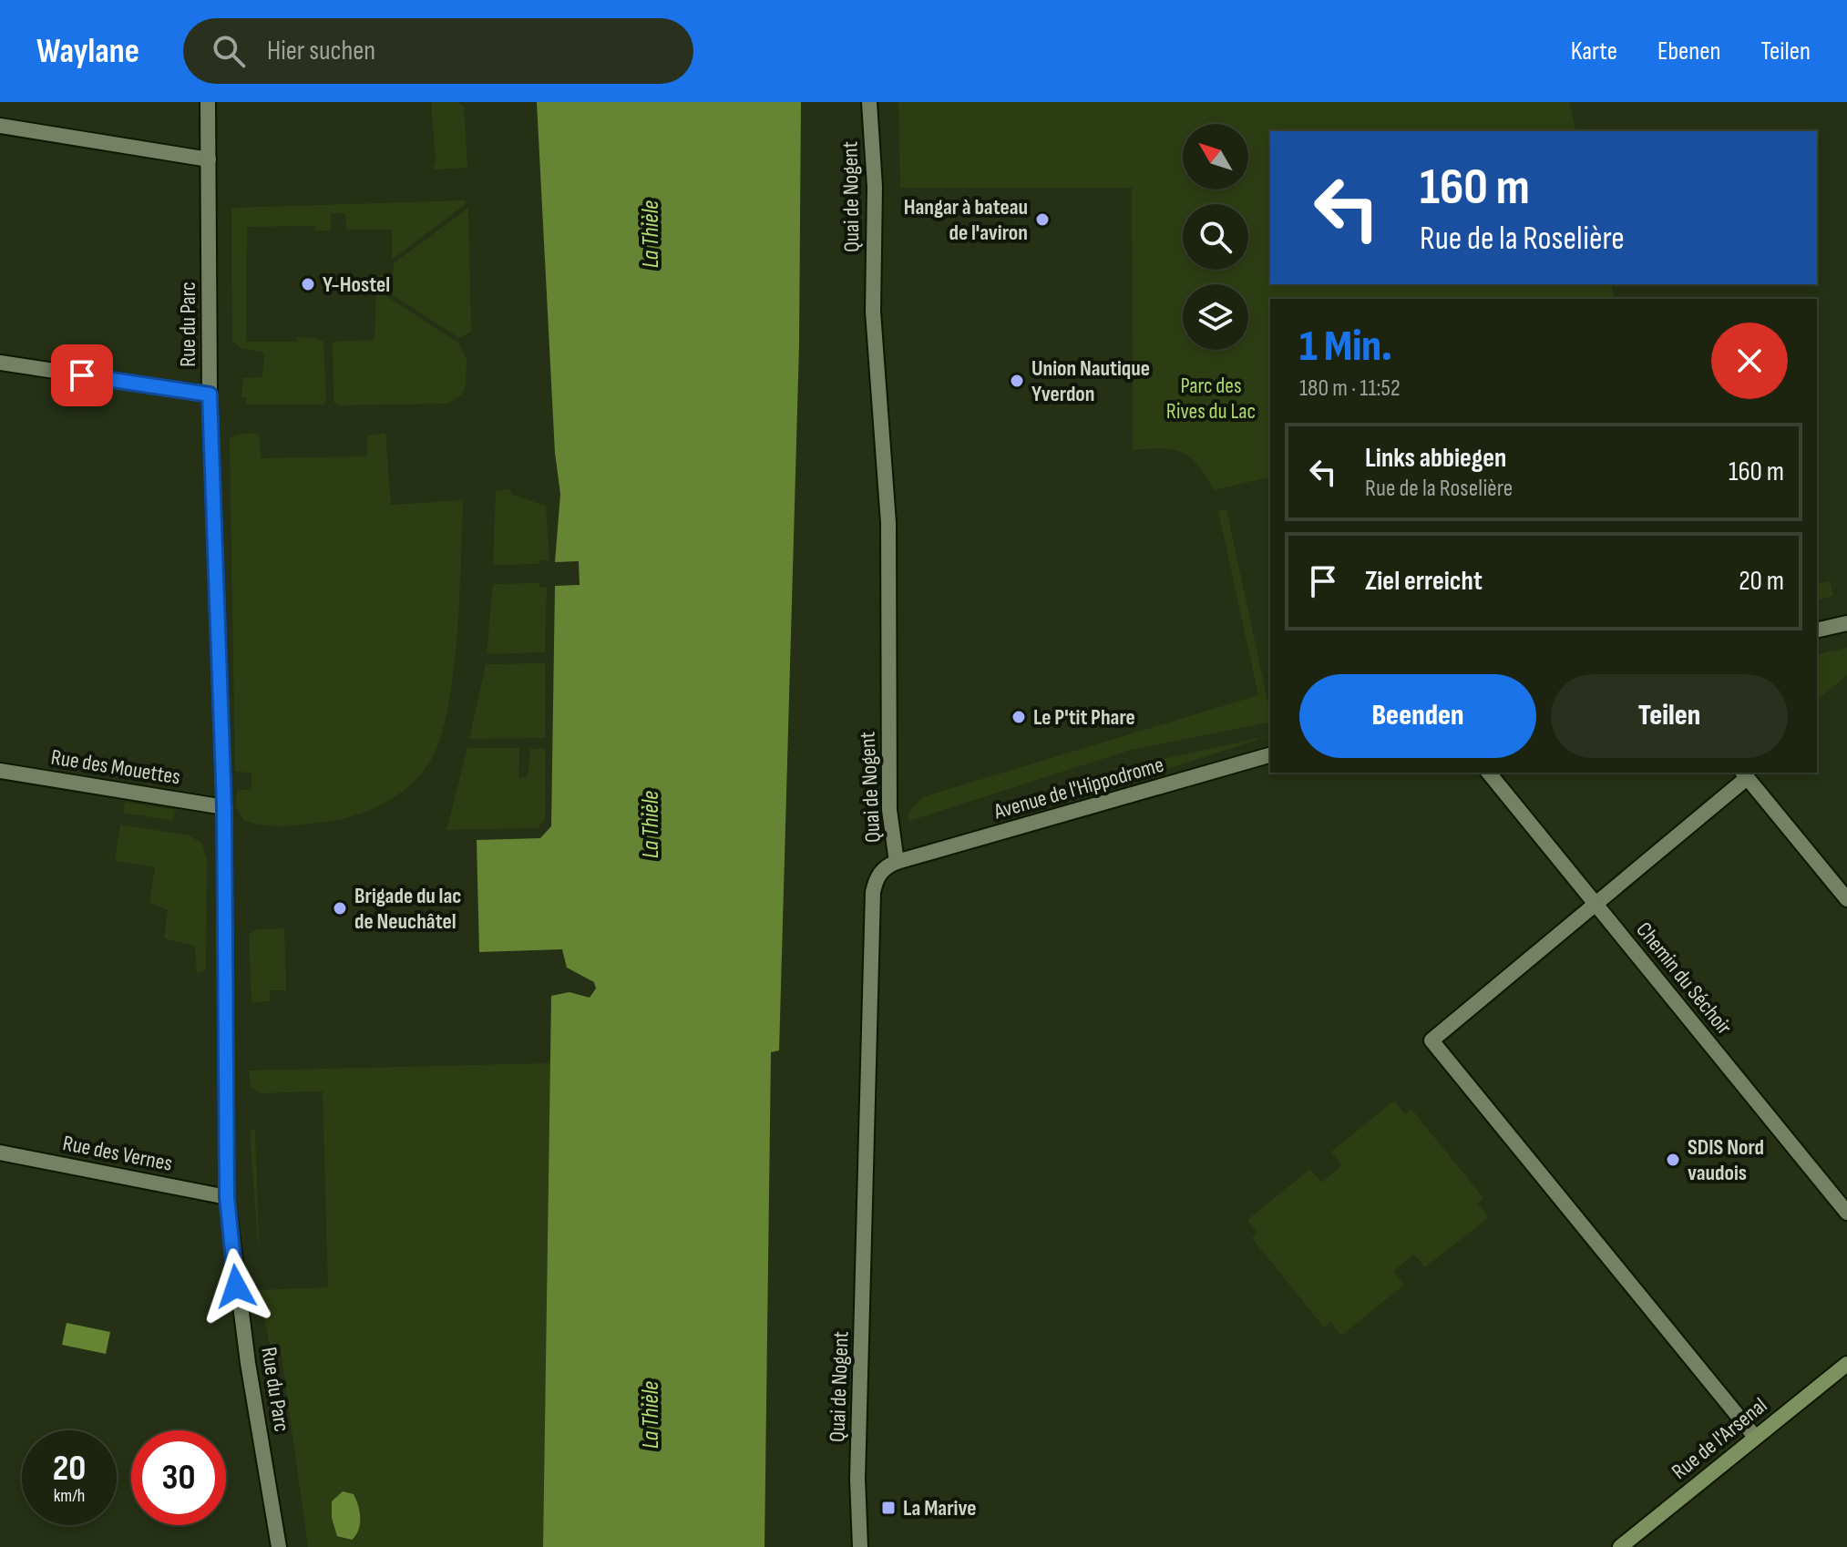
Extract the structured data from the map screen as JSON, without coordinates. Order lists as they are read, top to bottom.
{
  "streets": {
    "street": [
      "Quai de Nogent",
      "Rue du Parc",
      "Rue des Mouettes",
      "Avenue de l'Hippodrome",
      "Chemin du Séchoir",
      "Rue des Vernes",
      "Rue de l'Arsenal"
    ]
  },
  "crossings": [
    ["Quai de Nogent", "Avenue de l'Hippodrome"],
    ["Rue du Parc", "Rue des Mouettes"],
    ["Rue du Parc", "Rue des Vernes"]
  ],
  "water": ["La Thièle"],
  "parks": ["Parc des Rives du Lac"],
  "places": {
    "other": [
      "Hangar à bateau de l'aviron",
      "Y-Hostel",
      "Union Nautique Yverdon",
      "Le P'tit Phare",
      "Brigade du lac de Neuchâtel",
      "SDIS Nord vaudois"
    ],
    "transit": ["La Marive"]
  },
  "north": "top left",
  "page": {
    "header": "Waylane",
    "search": "Hier suchen",
    "nav": ["Karte", "Ebenen", "Teilen"],
    "turn": ["160 m", "Rue de la Roselière"],
    "heading": ["1 Min.", "180 m · 11:52"],
    "list": [
      {
        "name": "Links abbiegen",
        "note": "Rue de la Roselière",
        "value": "160 m"
      },
      {
        "name": "Ziel erreicht",
        "value": "20 m"
      }
    ],
    "buttons": ["Beenden", "Teilen"],
    "speed": "20 km/h",
    "limit": "30"
  }
}
